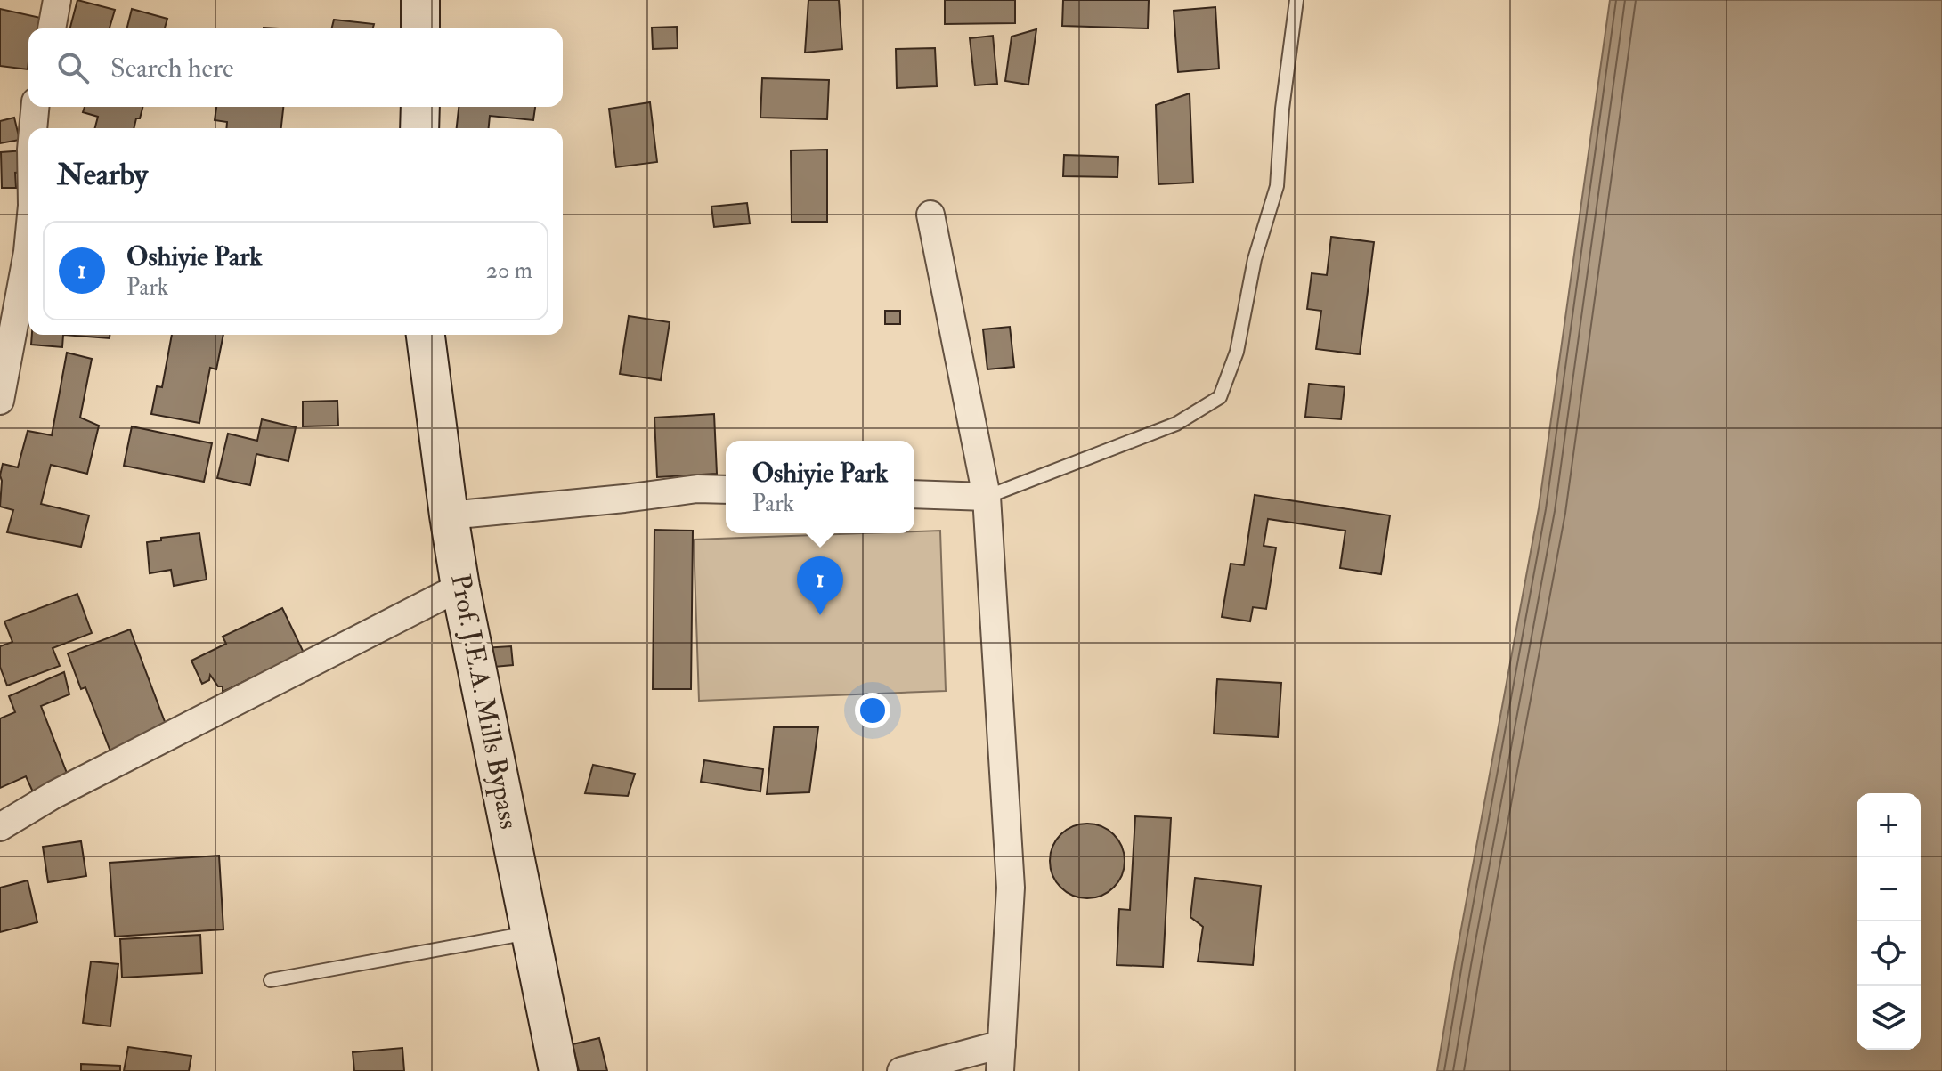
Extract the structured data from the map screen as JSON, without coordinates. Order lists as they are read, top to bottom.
{
  "streets": {
    "street": ["Prof. J.E.A. Mills Bypass"]
  },
  "page": {
    "search": "Search here",
    "heading": "Nearby",
    "list": [
      {
        "mark": "1",
        "name": "Oshiyie Park",
        "note": "Park",
        "value": "20 m"
      }
    ],
    "popup": ["Oshiyie Park", "Park"],
    "pins": "1",
    "map_buttons": ["+", "−"]
  }
}
